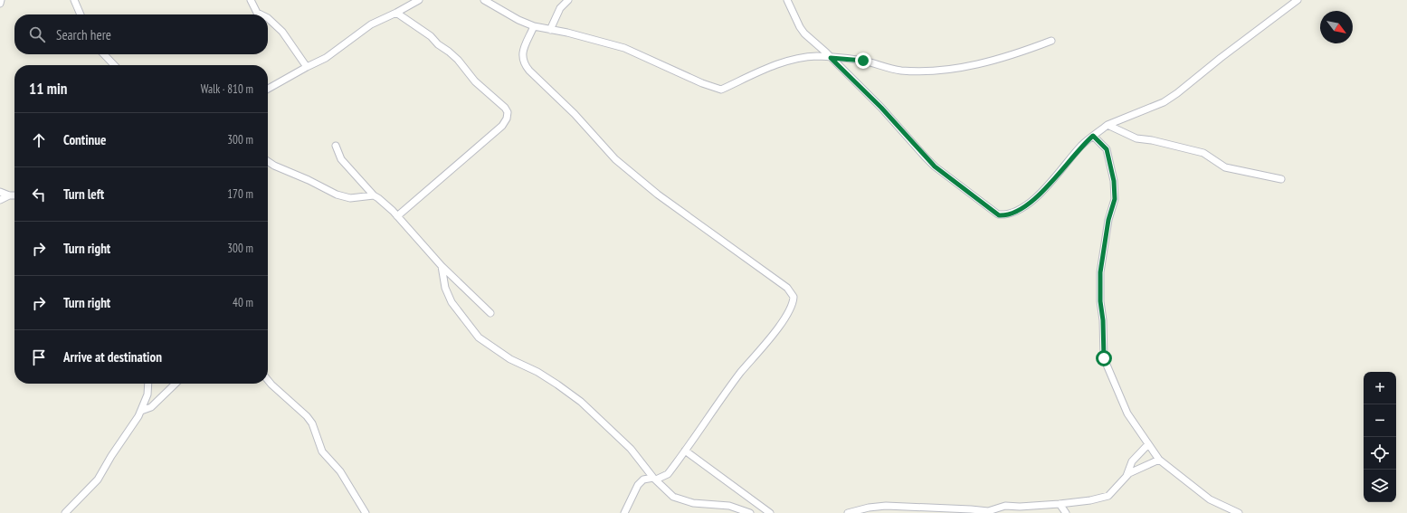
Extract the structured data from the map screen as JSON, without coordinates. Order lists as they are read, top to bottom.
{
  "north": "bottom right",
  "page": {
    "search": "Search here",
    "heading": ["11 min", "Walk · 810 m"],
    "list": [
      ["Continue", "300 m"],
      ["Turn left", "170 m"],
      ["Turn right", "300 m"],
      ["Turn right", "40 m"],
      "Arrive at destination"
    ],
    "map_buttons": ["+", "−"]
  }
}
